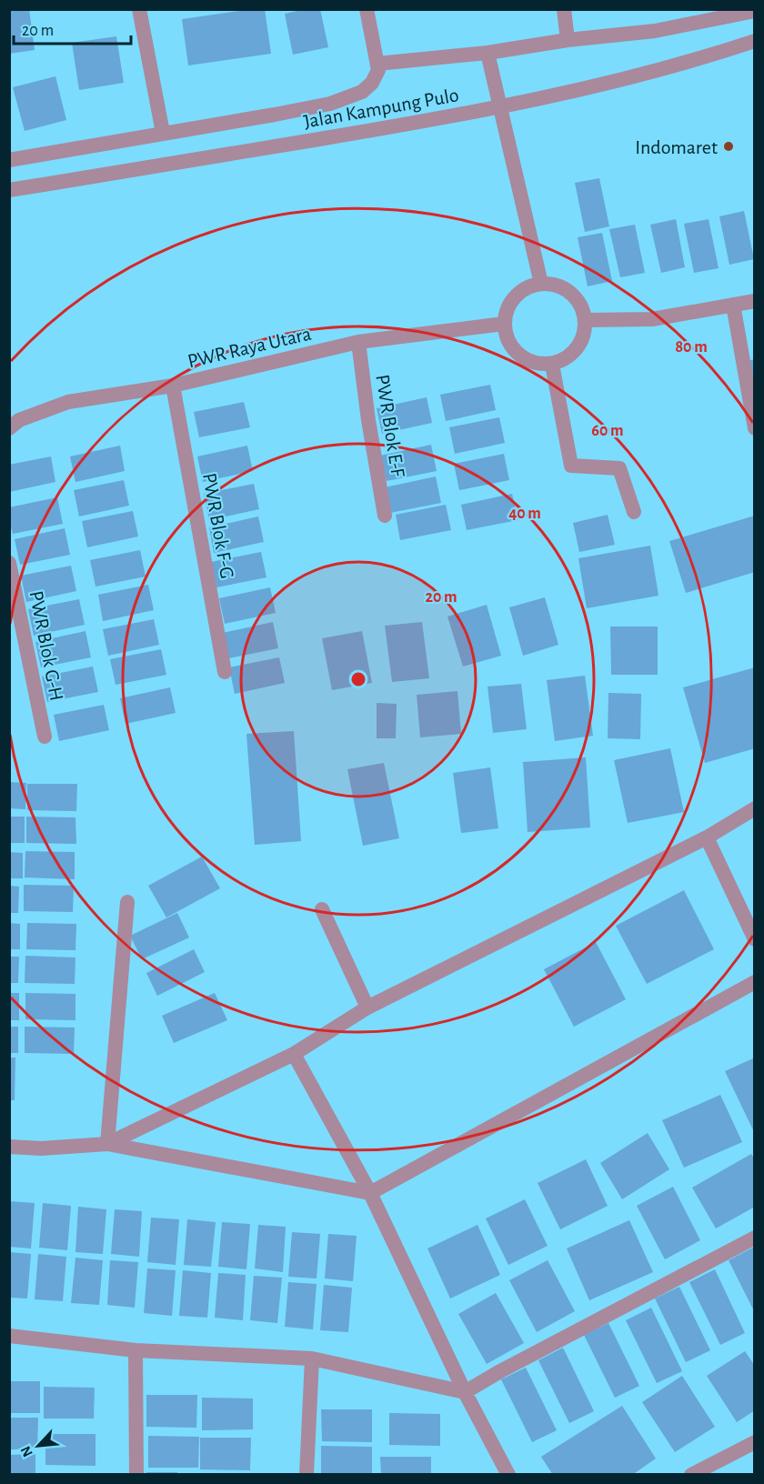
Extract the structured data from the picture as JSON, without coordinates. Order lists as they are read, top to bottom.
{
  "streets": {
    "street": [
      "Jalan Kampung Pulo",
      "PWR Raya Utara",
      "PWR Blok E-F",
      "PWR Blok F-G",
      "PWR Blok G-H"
    ]
  },
  "crossings": [
    ["PWR Raya Utara", "PWR Blok E-F"],
    ["PWR Raya Utara", "PWR Blok F-G"]
  ],
  "places": ["Indomaret"],
  "scale_bar": "20 m",
  "north": "bottom left",
  "rings": [
    "80 m",
    "60 m",
    "40 m",
    "20 m"
  ]
}
